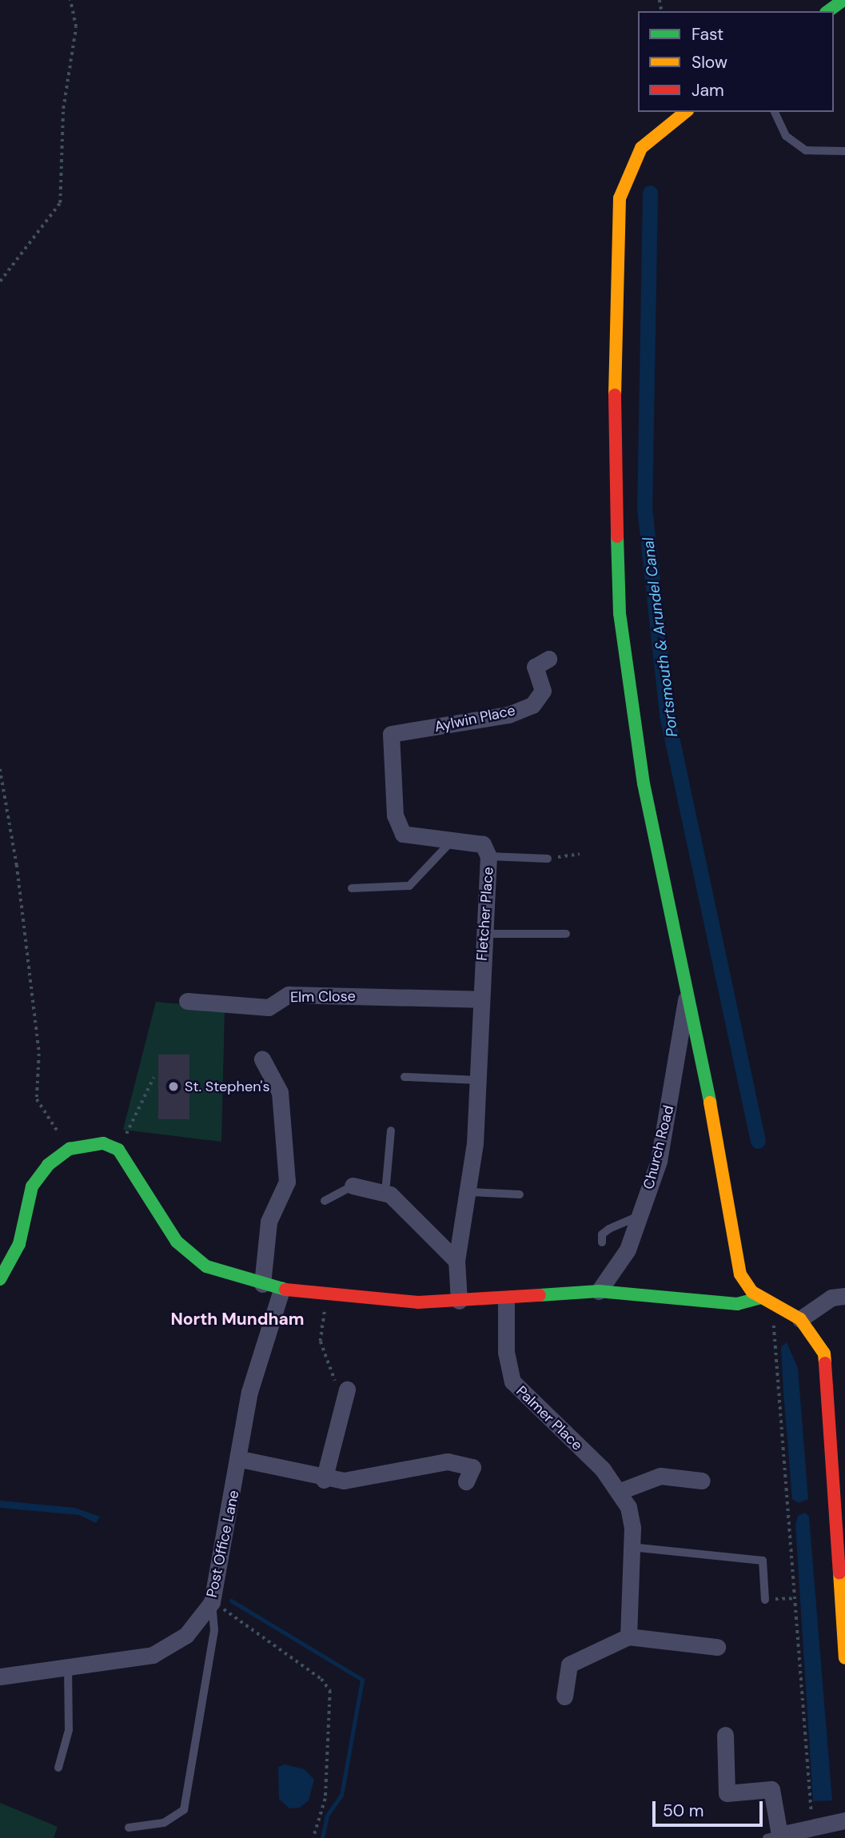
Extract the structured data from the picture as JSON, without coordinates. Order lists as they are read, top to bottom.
{
  "streets": {
    "street": [
      "Aylwin Place",
      "Fletcher Place",
      "Elm Close",
      "Church Road",
      "Palmer Place",
      "Post Office Lane"
    ]
  },
  "crossings": [
    ["Aylwin Place", "Fletcher Place"],
    ["Fletcher Place", "Elm Close"]
  ],
  "districts": ["North Mundham"],
  "water": ["Portsmouth & Arundel Canal"],
  "places": ["St. Stephen's"],
  "legend": ["Fast", "Slow", "Jam"],
  "scale_bar": "50 m"
}
